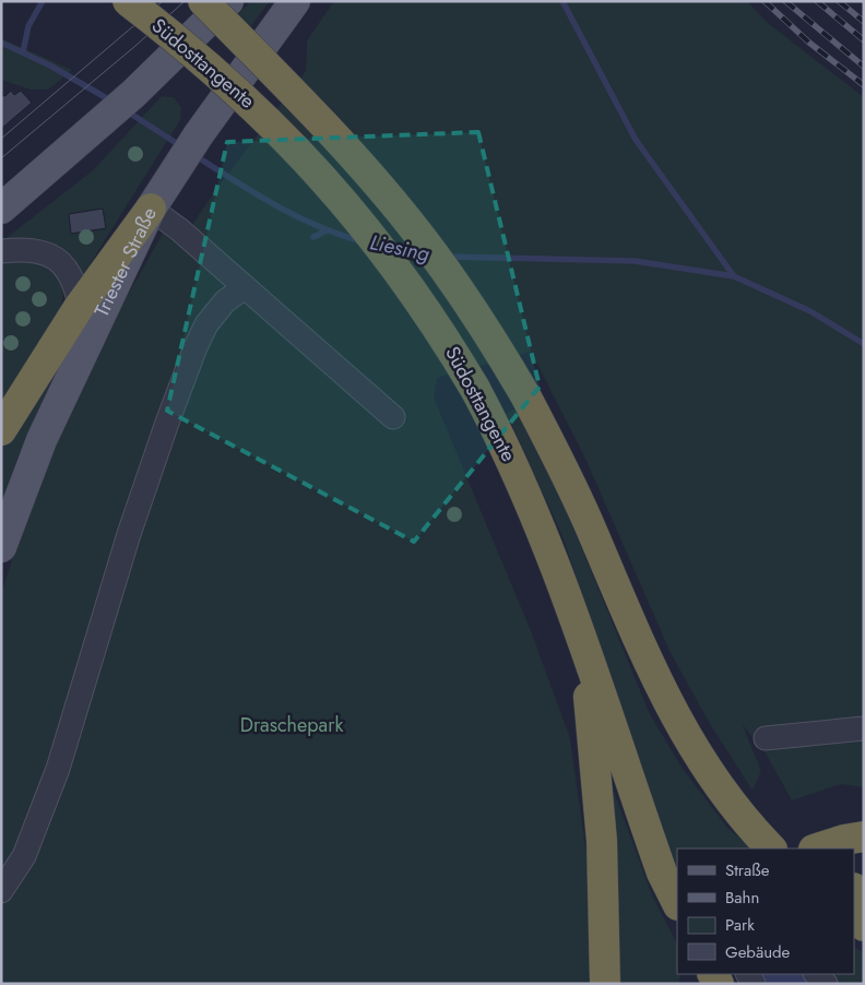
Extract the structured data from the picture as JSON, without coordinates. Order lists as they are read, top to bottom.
{
  "streets": {
    "highway": ["Südosttangente"],
    "main road": ["Triester Straße"]
  },
  "water": ["Liesing"],
  "parks": ["Draschepark"],
  "legend": [
    "Straße",
    "Bahn",
    "Park",
    "Gebäude"
  ]
}
